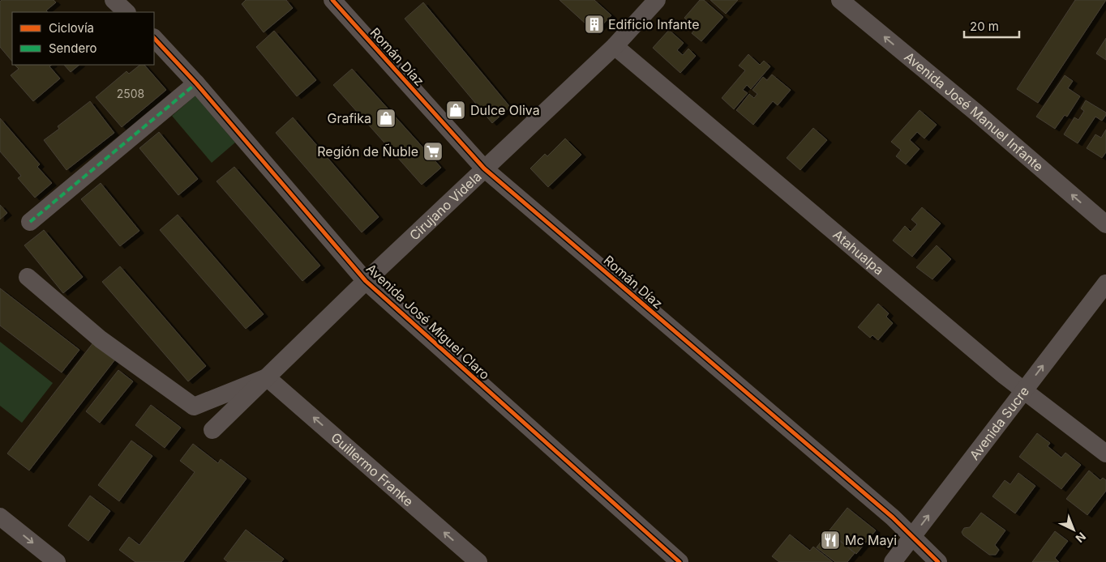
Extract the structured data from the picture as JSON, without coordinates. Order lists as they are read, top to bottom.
{
  "streets": {
    "street": [
      "Román Díaz",
      "Avenida José Manuel Infante",
      "Cirujano Videla",
      "Atahualpa",
      "Avenida José Miguel Claro",
      "Avenida Sucre",
      "Guillermo Franke"
    ]
  },
  "crossings": [
    ["Román Díaz", "Cirujano Videla"],
    ["Román Díaz", "Avenida Sucre"],
    ["Cirujano Videla", "Atahualpa"],
    ["Cirujano Videla", "Avenida José Miguel Claro"],
    ["Cirujano Videla", "Guillermo Franke"],
    ["Atahualpa", "Avenida Sucre"]
  ],
  "one_way": ["Avenida José Manuel Infante", "Avenida Sucre", "Guillermo Franke"],
  "places": {
    "building": ["Edificio Infante"],
    "shop": ["Dulce Oliva", "Grafika"],
    "supermarket": ["Región de Ñuble"],
    "restaurant": ["Mc Mayi"]
  },
  "house_numbers": ["2508"],
  "legend": ["Ciclovía", "Sendero"],
  "scale_bar": "20 m",
  "north": "bottom right"
}
